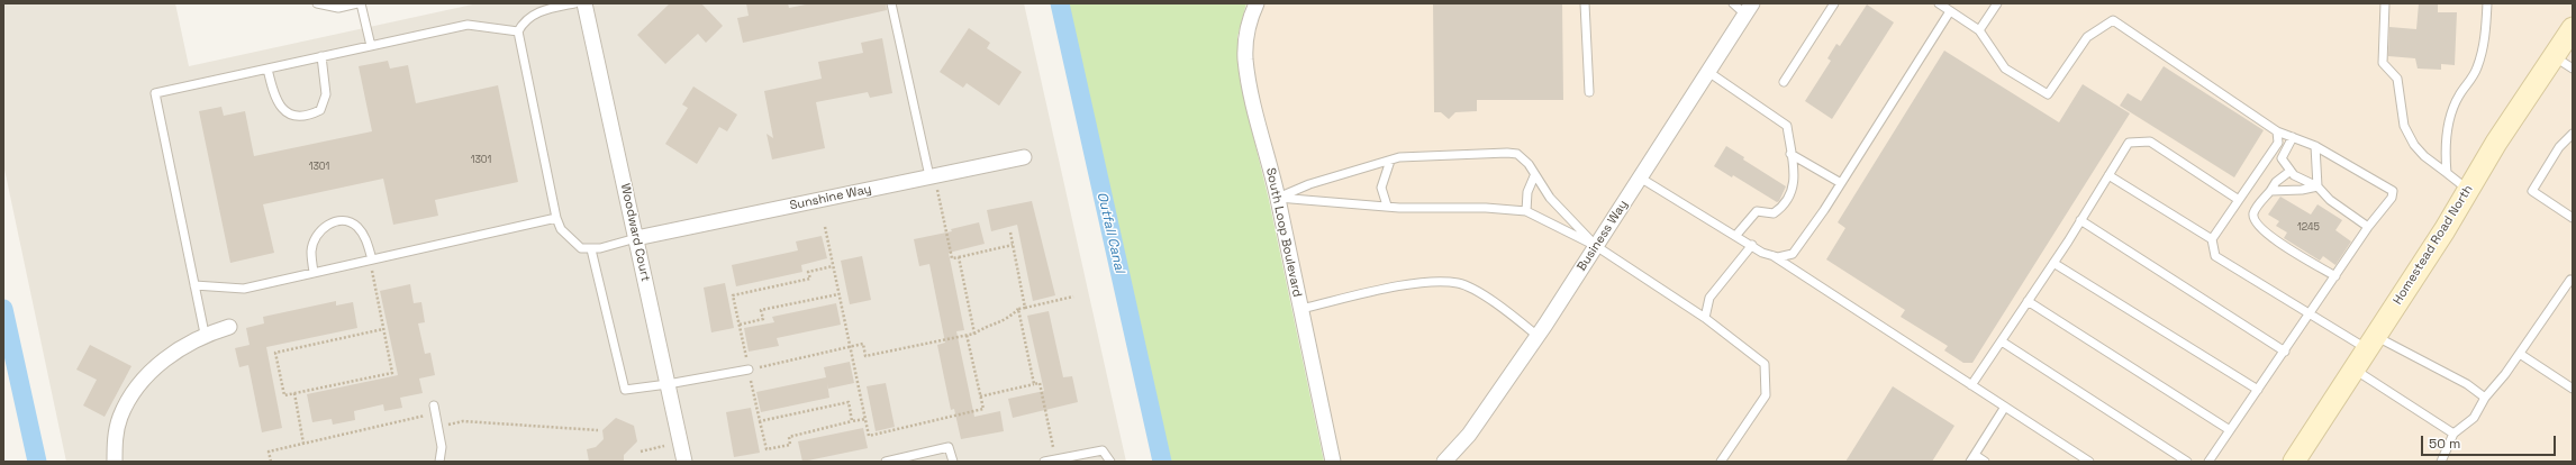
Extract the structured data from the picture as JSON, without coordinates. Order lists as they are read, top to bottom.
{
  "streets": {
    "main road": ["Homestead Road North"],
    "street": [
      "Sunshine Way",
      "Woodward Court",
      "South Loop Boulevard",
      "Business Way"
    ]
  },
  "crossings": [
    ["Sunshine Way", "Woodward Court"]
  ],
  "water": ["Outfall Canal"],
  "house_numbers": ["1301", "1301", "1245"],
  "scale_bar": "50 m"
}
